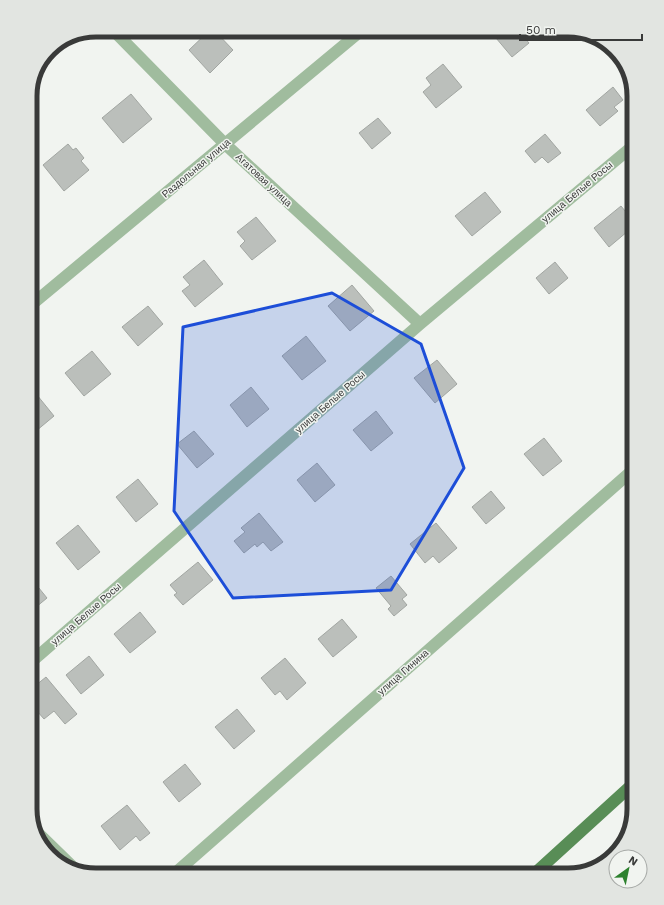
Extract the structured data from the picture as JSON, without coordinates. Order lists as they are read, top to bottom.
{
  "streets": {
    "street": [
      "Раздольная улица",
      "Агатовая улица",
      "улица Белые Росы",
      "улица Гинина"
    ]
  },
  "crossings": [
    ["Раздольная улица", "Агатовая улица"],
    ["Агатовая улица", "улица Белые Росы"]
  ],
  "scale_bar": "50 m",
  "north": "top right"
}
